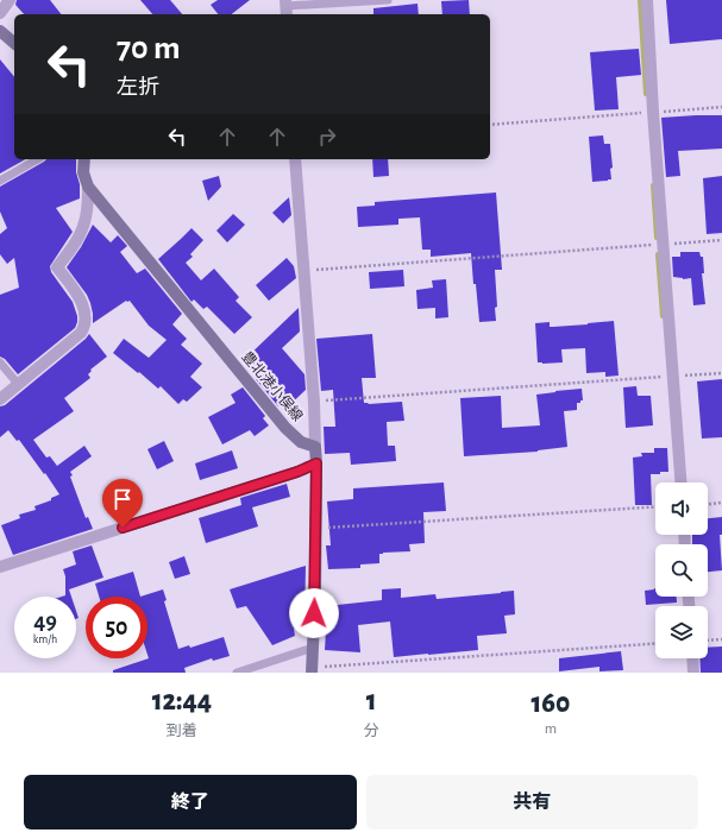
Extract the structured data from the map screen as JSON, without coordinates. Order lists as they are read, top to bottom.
{
  "streets": {
    "main road": ["豊北港小俣線"]
  },
  "page": {
    "turn": ["70 m", "左折"],
    "speed": "49 km/h",
    "limit": "50",
    "eta": [
      "12:44",
      "到着",
      "1",
      "分",
      "160",
      "m"
    ],
    "buttons": ["終了", "共有"]
  }
}
